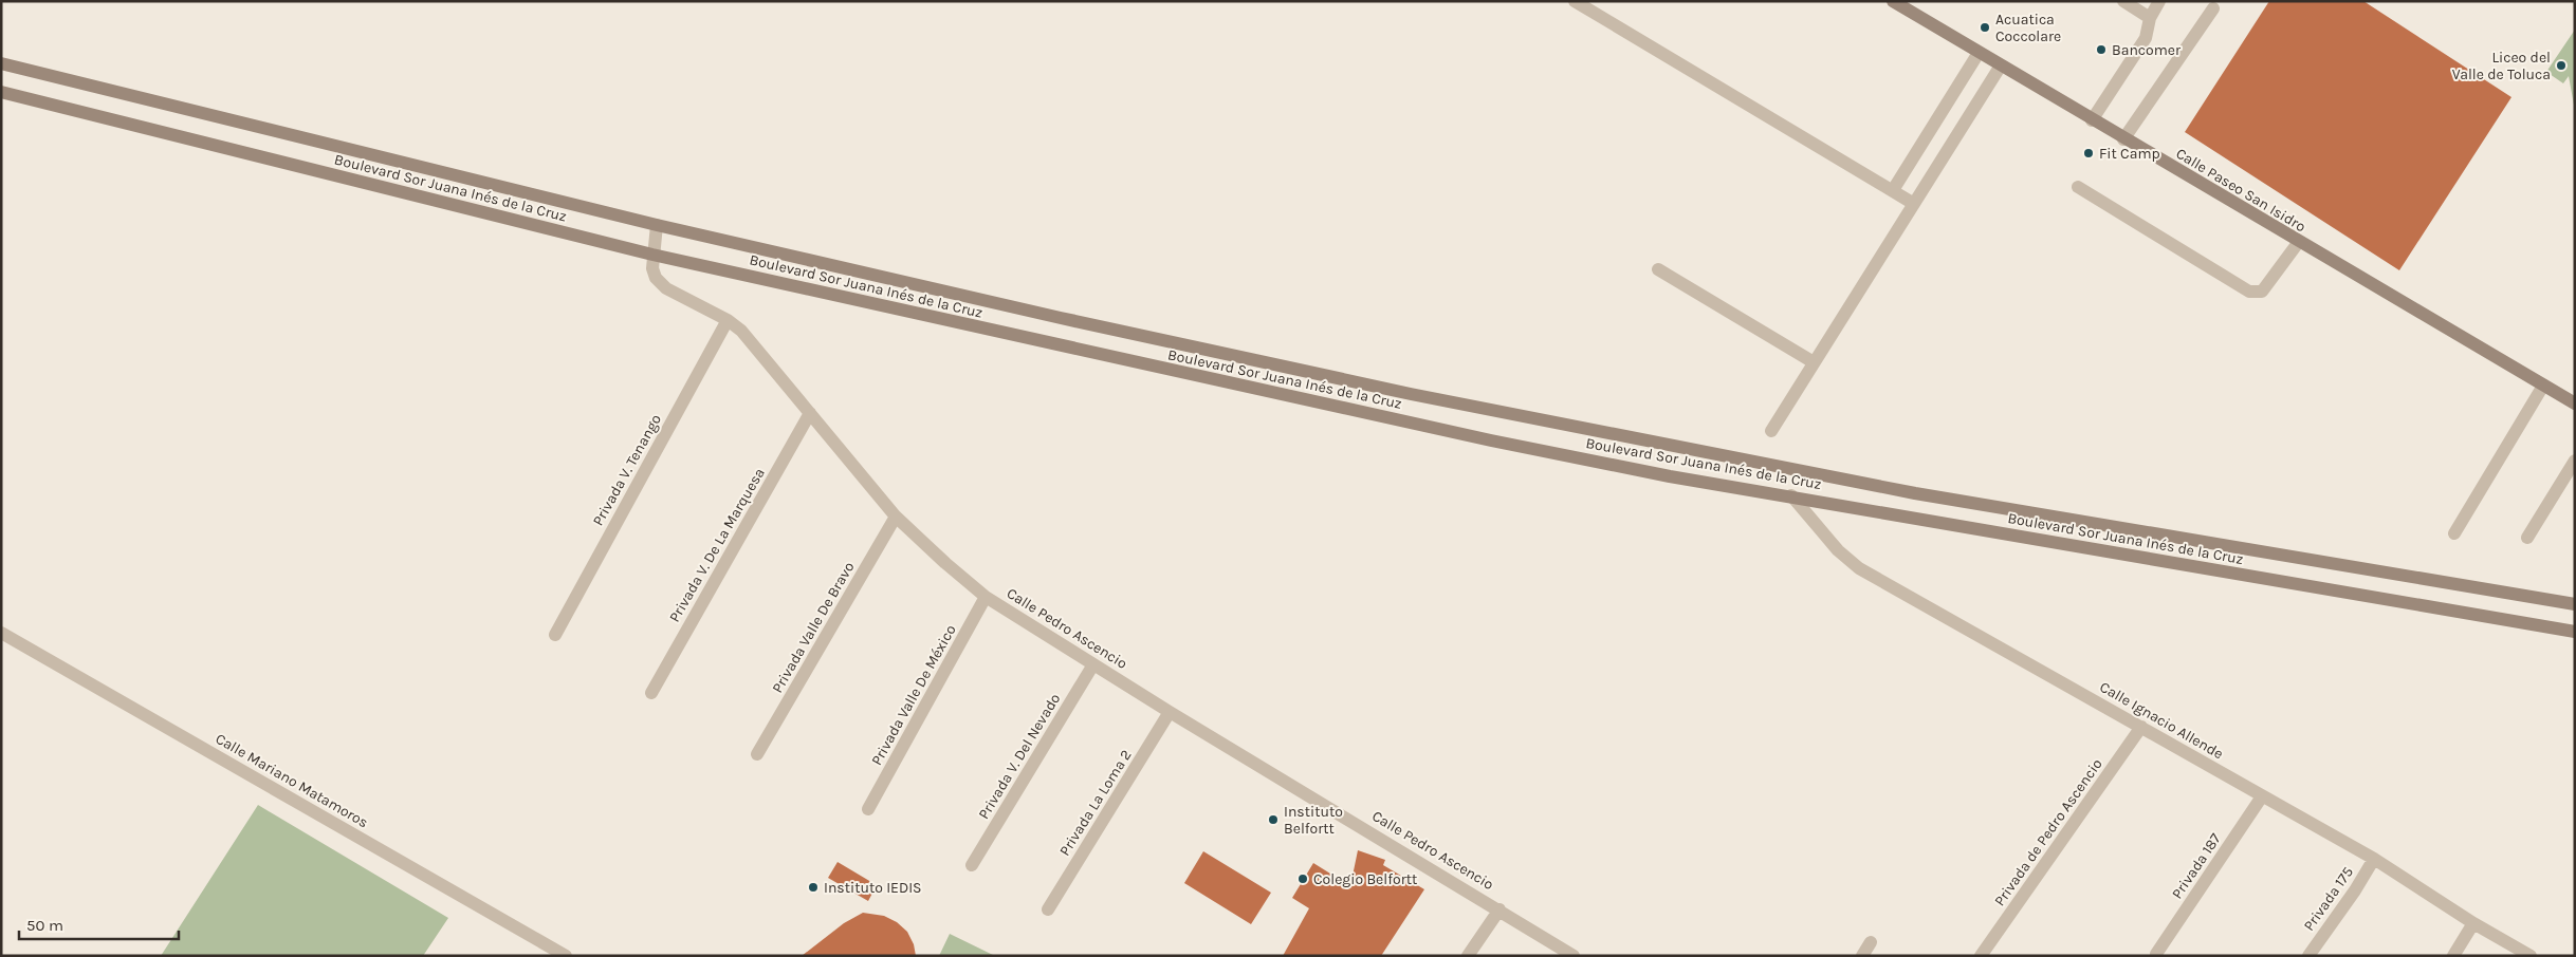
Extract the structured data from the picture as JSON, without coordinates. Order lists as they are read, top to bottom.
{
  "streets": {
    "main road": ["Boulevard Sor Juana Inés de la Cruz", "Calle Paseo San Isidro"],
    "street": [
      "Privada V. Tenango",
      "Privada V. De La Marquesa",
      "Privada Valle De Bravo",
      "Calle Pedro Ascencio",
      "Privada Valle De México",
      "Calle Ignacio Allende",
      "Privada V. Del Nevado",
      "Calle Mariano Matamoros",
      "Privada La Loma 2",
      "Privada de Pedro Ascencio",
      "Privada 187",
      "Privada 175"
    ]
  },
  "crossings": [
    ["Boulevard Sor Juana Inés de la Cruz", "Calle Pedro Ascencio"],
    ["Boulevard Sor Juana Inés de la Cruz", "Calle Ignacio Allende"],
    ["Privada V. Tenango", "Calle Pedro Ascencio"],
    ["Privada V. De La Marquesa", "Calle Pedro Ascencio"],
    ["Privada Valle De Bravo", "Calle Pedro Ascencio"],
    ["Calle Pedro Ascencio", "Privada Valle De México"],
    ["Calle Pedro Ascencio", "Privada V. Del Nevado"],
    ["Calle Pedro Ascencio", "Privada La Loma 2"],
    ["Calle Ignacio Allende", "Privada de Pedro Ascencio"],
    ["Calle Ignacio Allende", "Privada 187"],
    ["Calle Ignacio Allende", "Privada 175"]
  ],
  "places": [
    "Acuatica Coccolare",
    "Bancomer",
    "Liceo del Valle de Toluca",
    "Fit Camp",
    "Instituto Belfortt",
    "Colegio Belfortt",
    "Instituto IEDIS"
  ],
  "scale_bar": "50 m"
}
